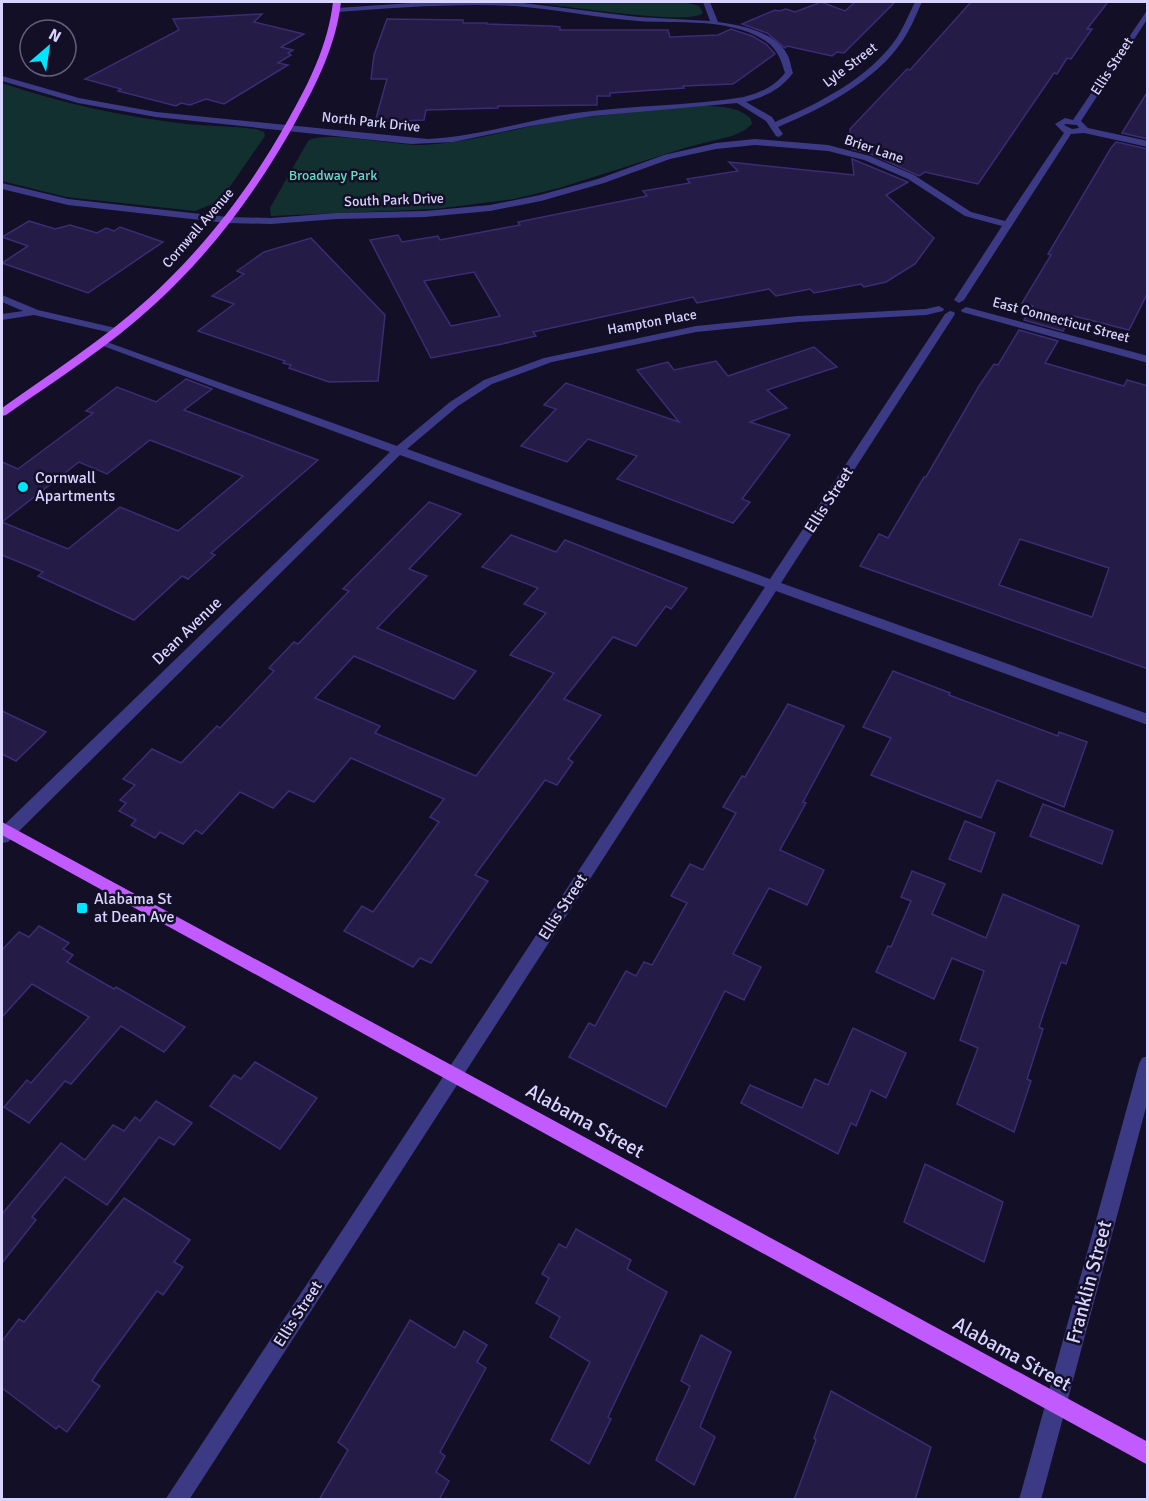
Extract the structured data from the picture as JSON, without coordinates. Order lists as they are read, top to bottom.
{
  "streets": {
    "main road": ["Cornwall Avenue", "Alabama Street"],
    "street": [
      "Lyle Street",
      "Ellis Street",
      "North Park Drive",
      "Brier Lane",
      "South Park Drive",
      "East Connecticut Street",
      "Hampton Place",
      "Dean Avenue",
      "Franklin Street"
    ]
  },
  "crossings": [
    ["Ellis Street", "Hampton Place"],
    ["Ellis Street", "Alabama Street"],
    ["North Park Drive", "Cornwall Avenue"],
    ["Brier Lane", "South Park Drive"],
    ["South Park Drive", "Cornwall Avenue"],
    ["Hampton Place", "Dean Avenue"],
    ["Dean Avenue", "Alabama Street"],
    ["Alabama Street", "Franklin Street"]
  ],
  "parks": ["Broadway Park"],
  "places": {
    "other": ["Cornwall Apartments"],
    "transit": ["Alabama St at Dean Ave"]
  },
  "north": "top right"
}
